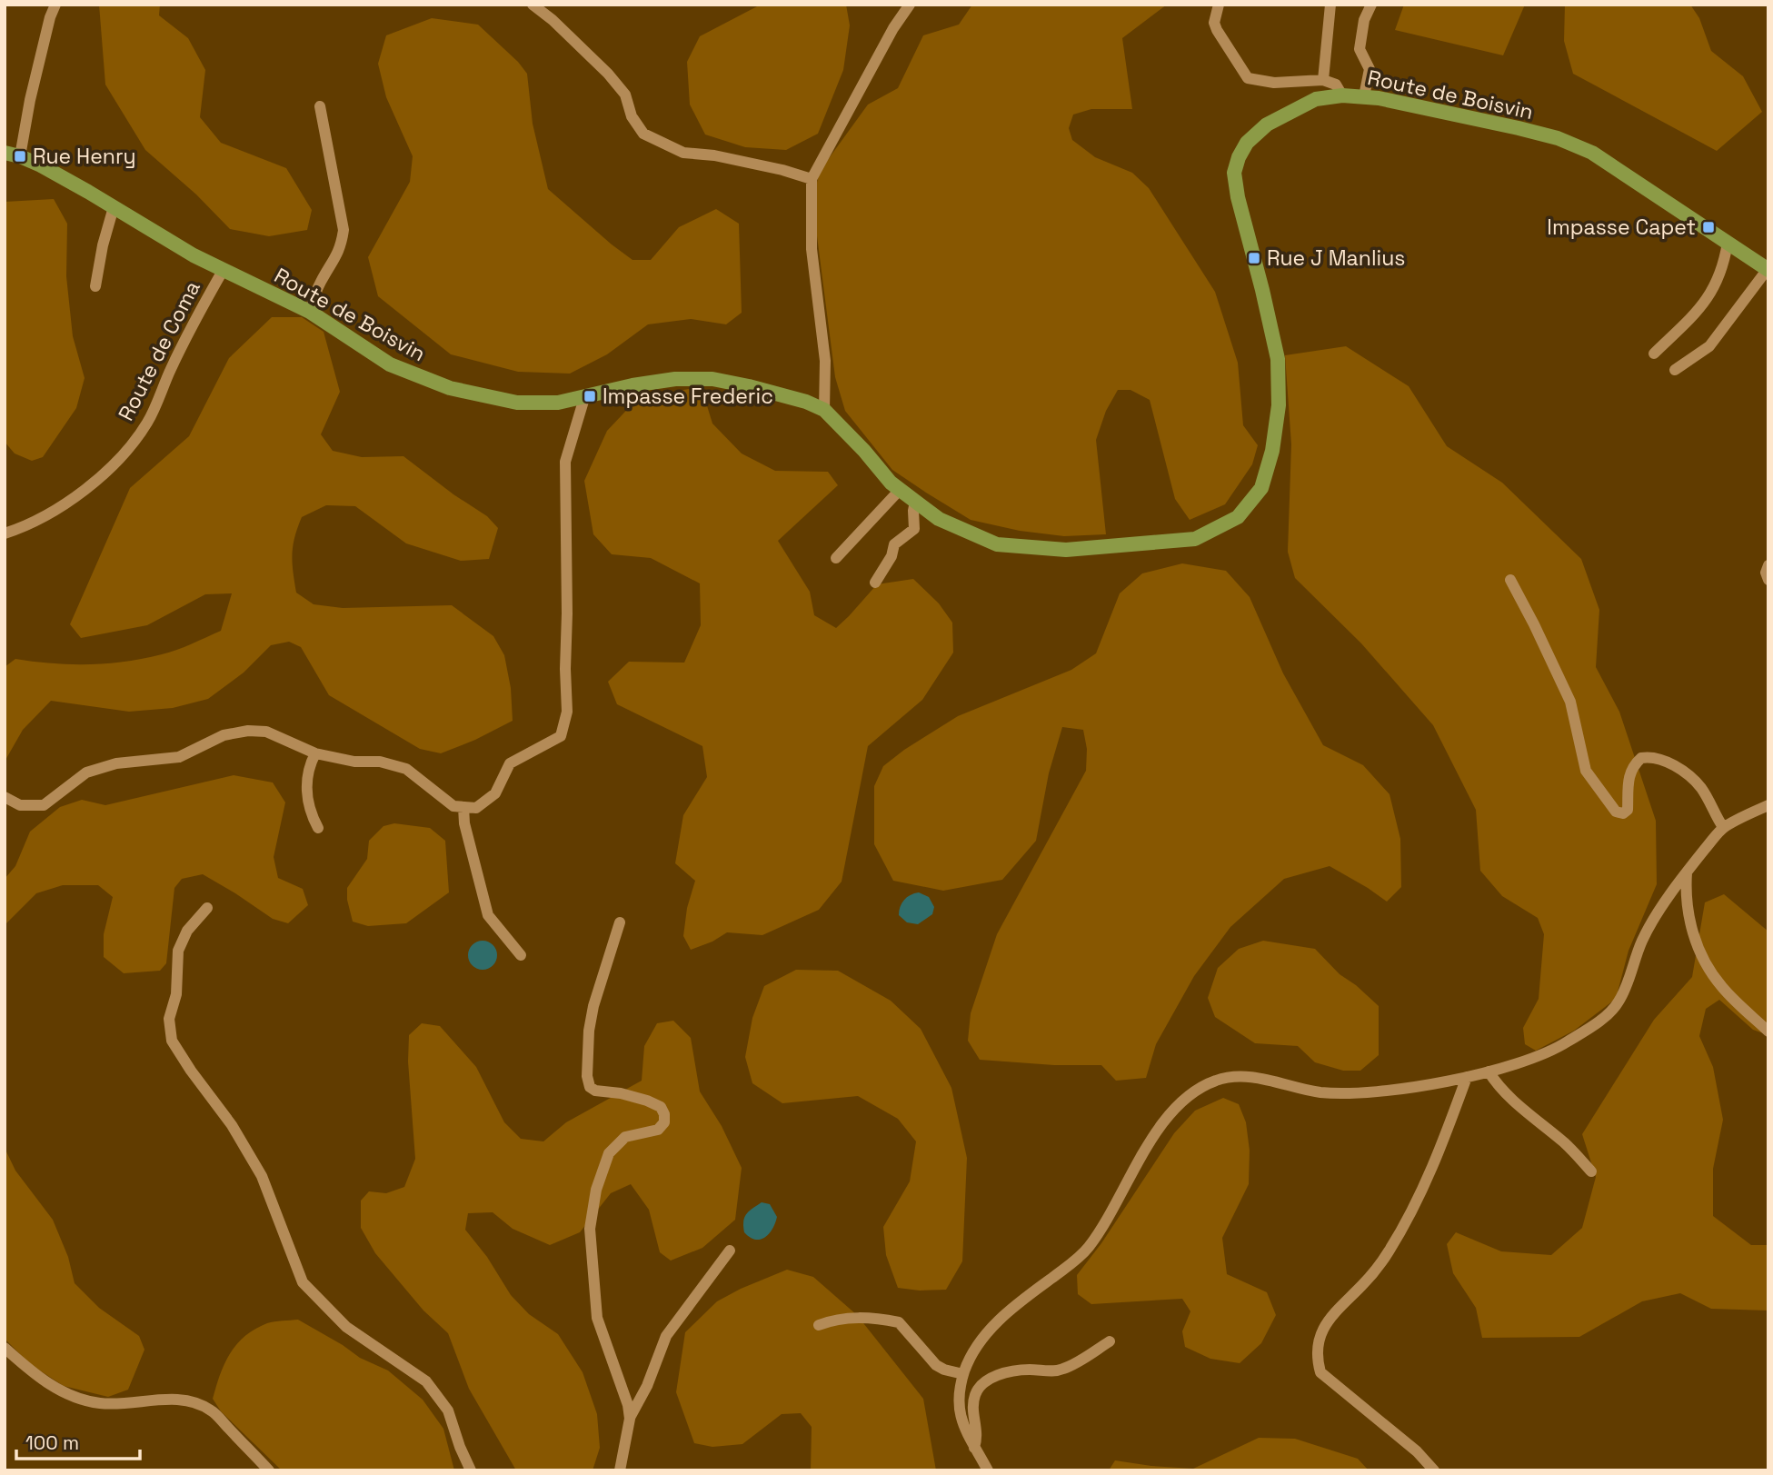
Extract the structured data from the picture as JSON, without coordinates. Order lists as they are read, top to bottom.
{
  "streets": {
    "main road": ["Route de Boisvin"],
    "street": ["Route de Coma"]
  },
  "crossings": [
    ["Route de Boisvin", "Route de Coma"]
  ],
  "places": {
    "transit": [
      "Rue Henry",
      "Impasse Capet",
      "Rue J Manlius",
      "Impasse Frederic"
    ]
  },
  "scale_bar": "100 m"
}
